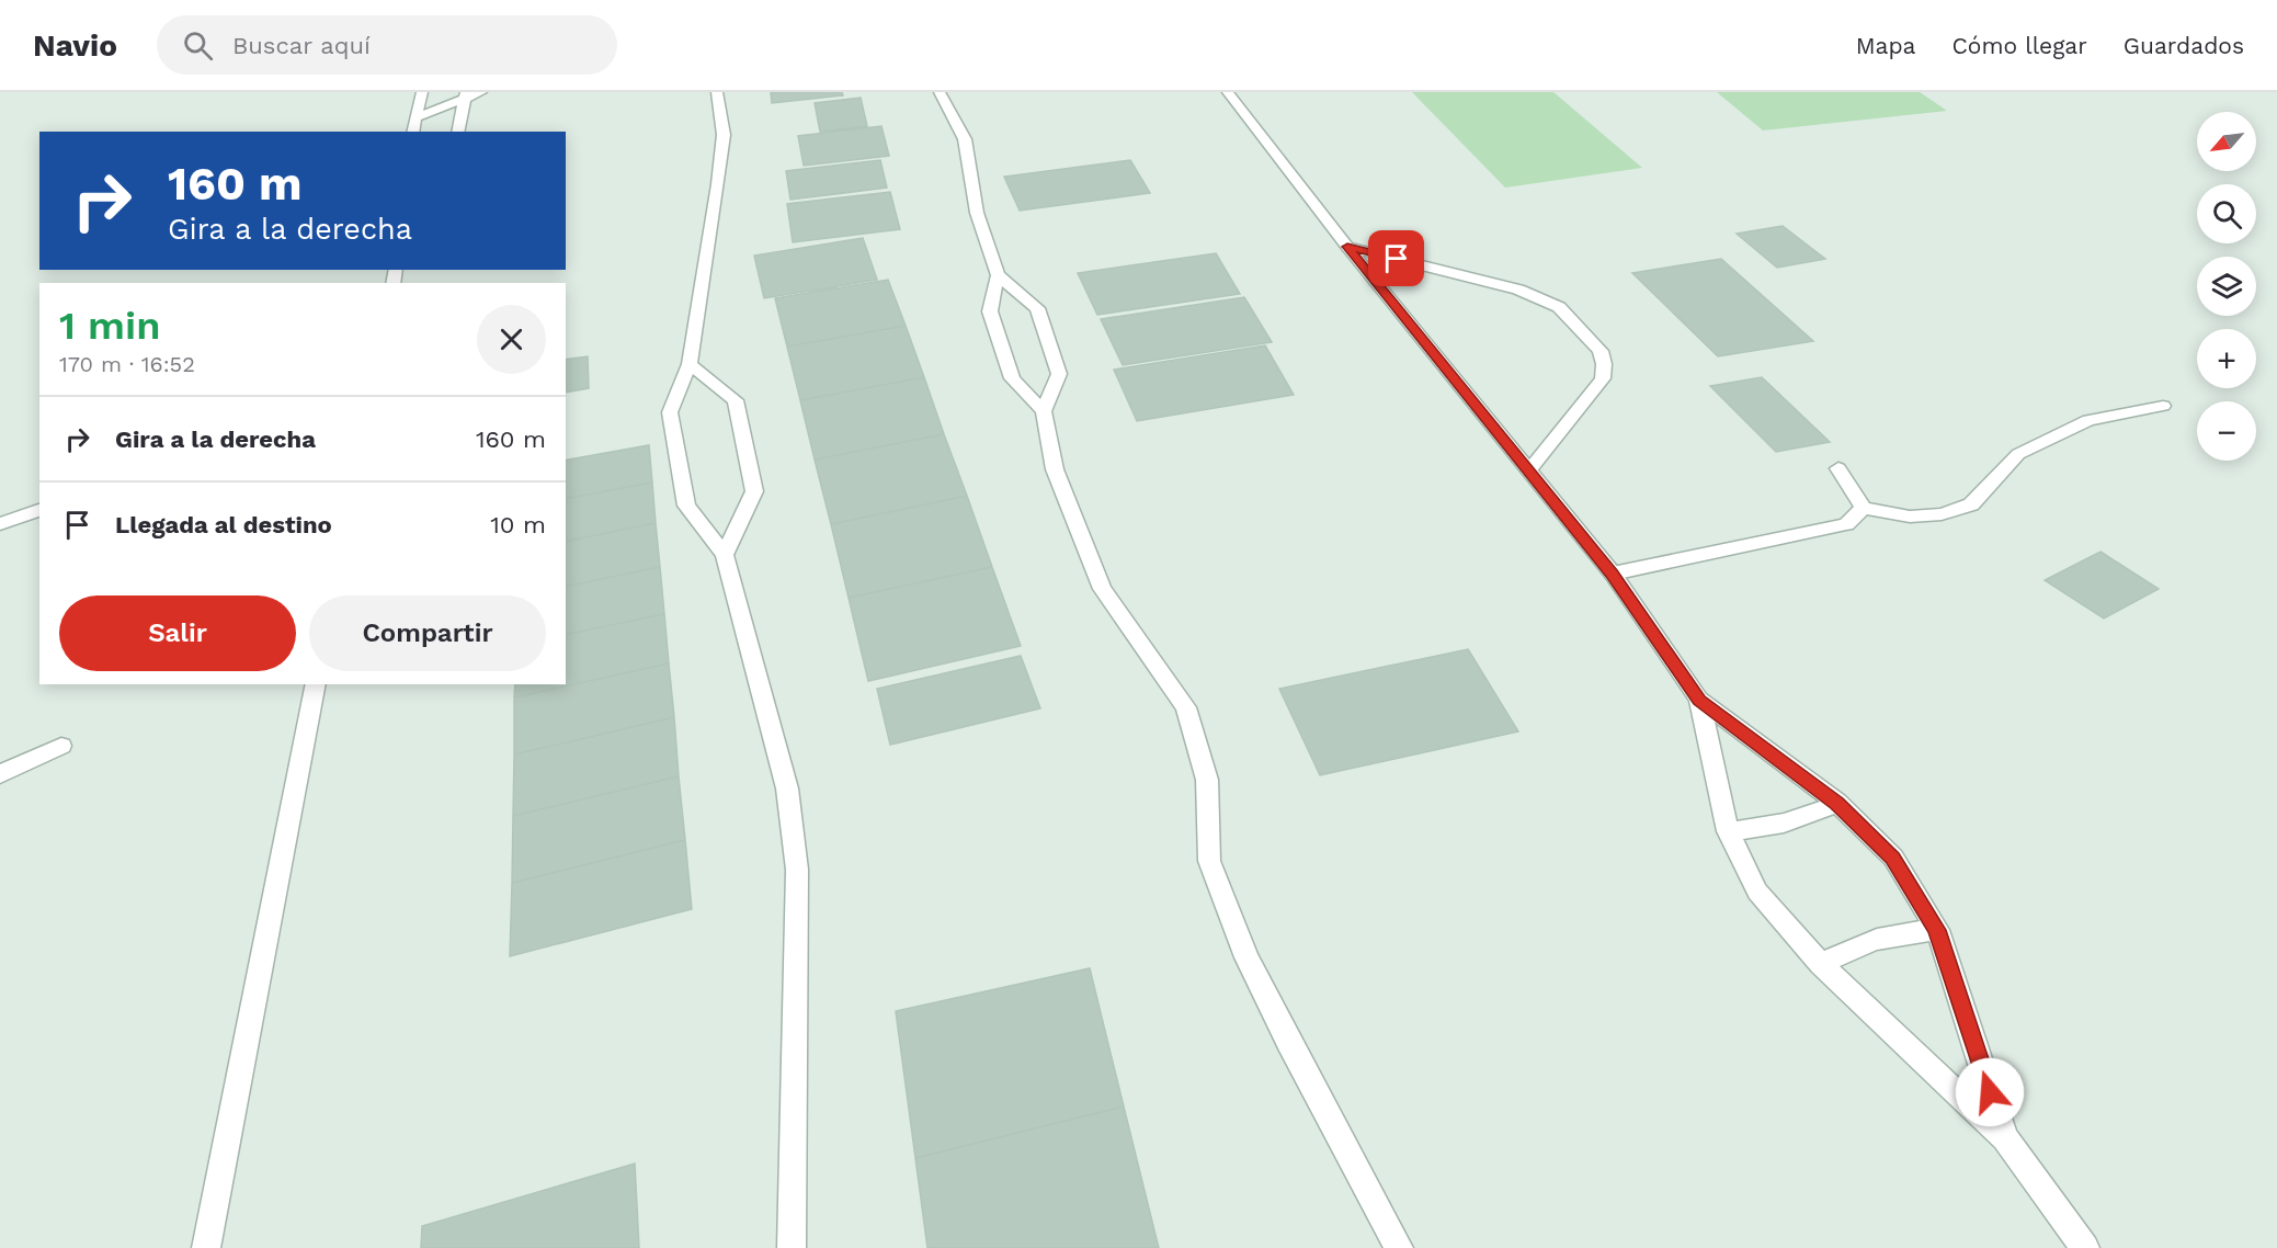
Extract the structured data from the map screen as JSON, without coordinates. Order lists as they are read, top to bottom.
{
  "north": "bottom left",
  "page": {
    "header": "Navio",
    "search": "Buscar aquí",
    "nav": ["Mapa", "Cómo llegar", "Guardados"],
    "map_buttons": ["+", "−"],
    "turn": ["160 m", "Gira a la derecha"],
    "heading": ["1 min", "170 m · 16:52"],
    "list": [
      {
        "name": "Gira a la derecha",
        "value": "160 m"
      },
      {
        "name": "Llegada al destino",
        "value": "10 m"
      }
    ],
    "buttons": ["Salir", "Compartir"]
  }
}
